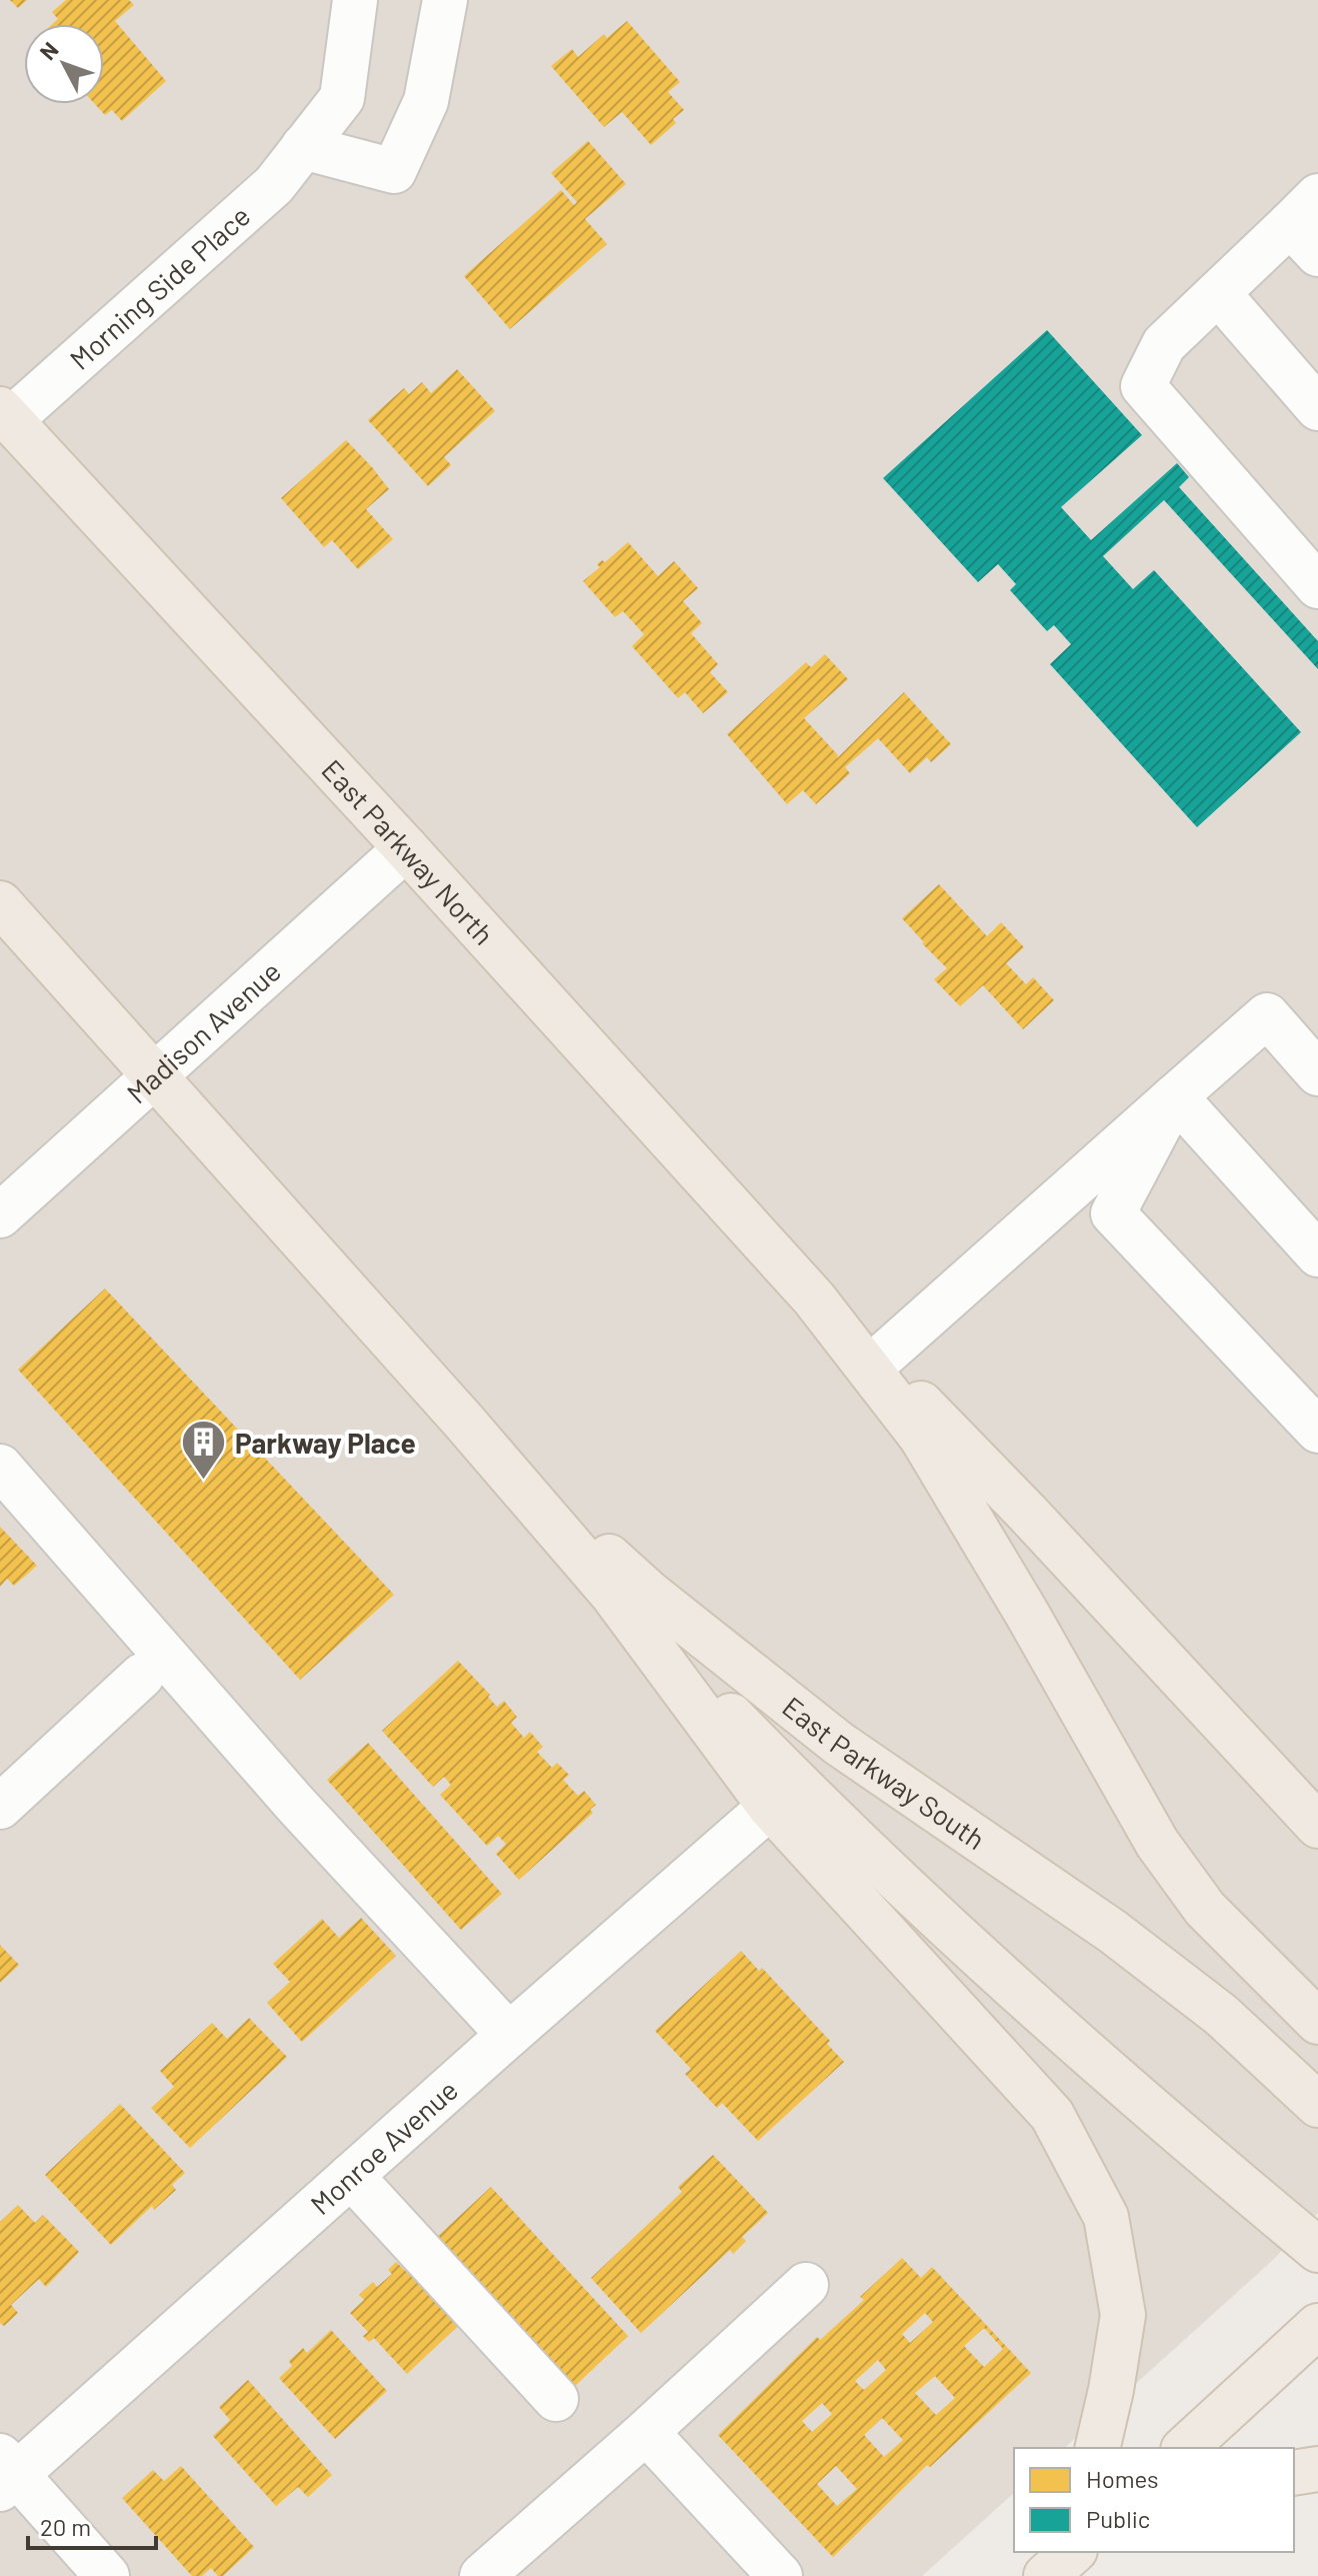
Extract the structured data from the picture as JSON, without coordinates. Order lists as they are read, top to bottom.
{
  "streets": {
    "main road": ["East Parkway North", "East Parkway South"],
    "street": ["Morning Side Place", "Madison Avenue", "Monroe Avenue"]
  },
  "crossings": [
    ["Morning Side Place", "East Parkway North"],
    ["East Parkway North", "Madison Avenue"]
  ],
  "places": {
    "building": ["Parkway Place"]
  },
  "legend": ["Homes", "Public"],
  "scale_bar": "20 m",
  "north": "top left"
}
